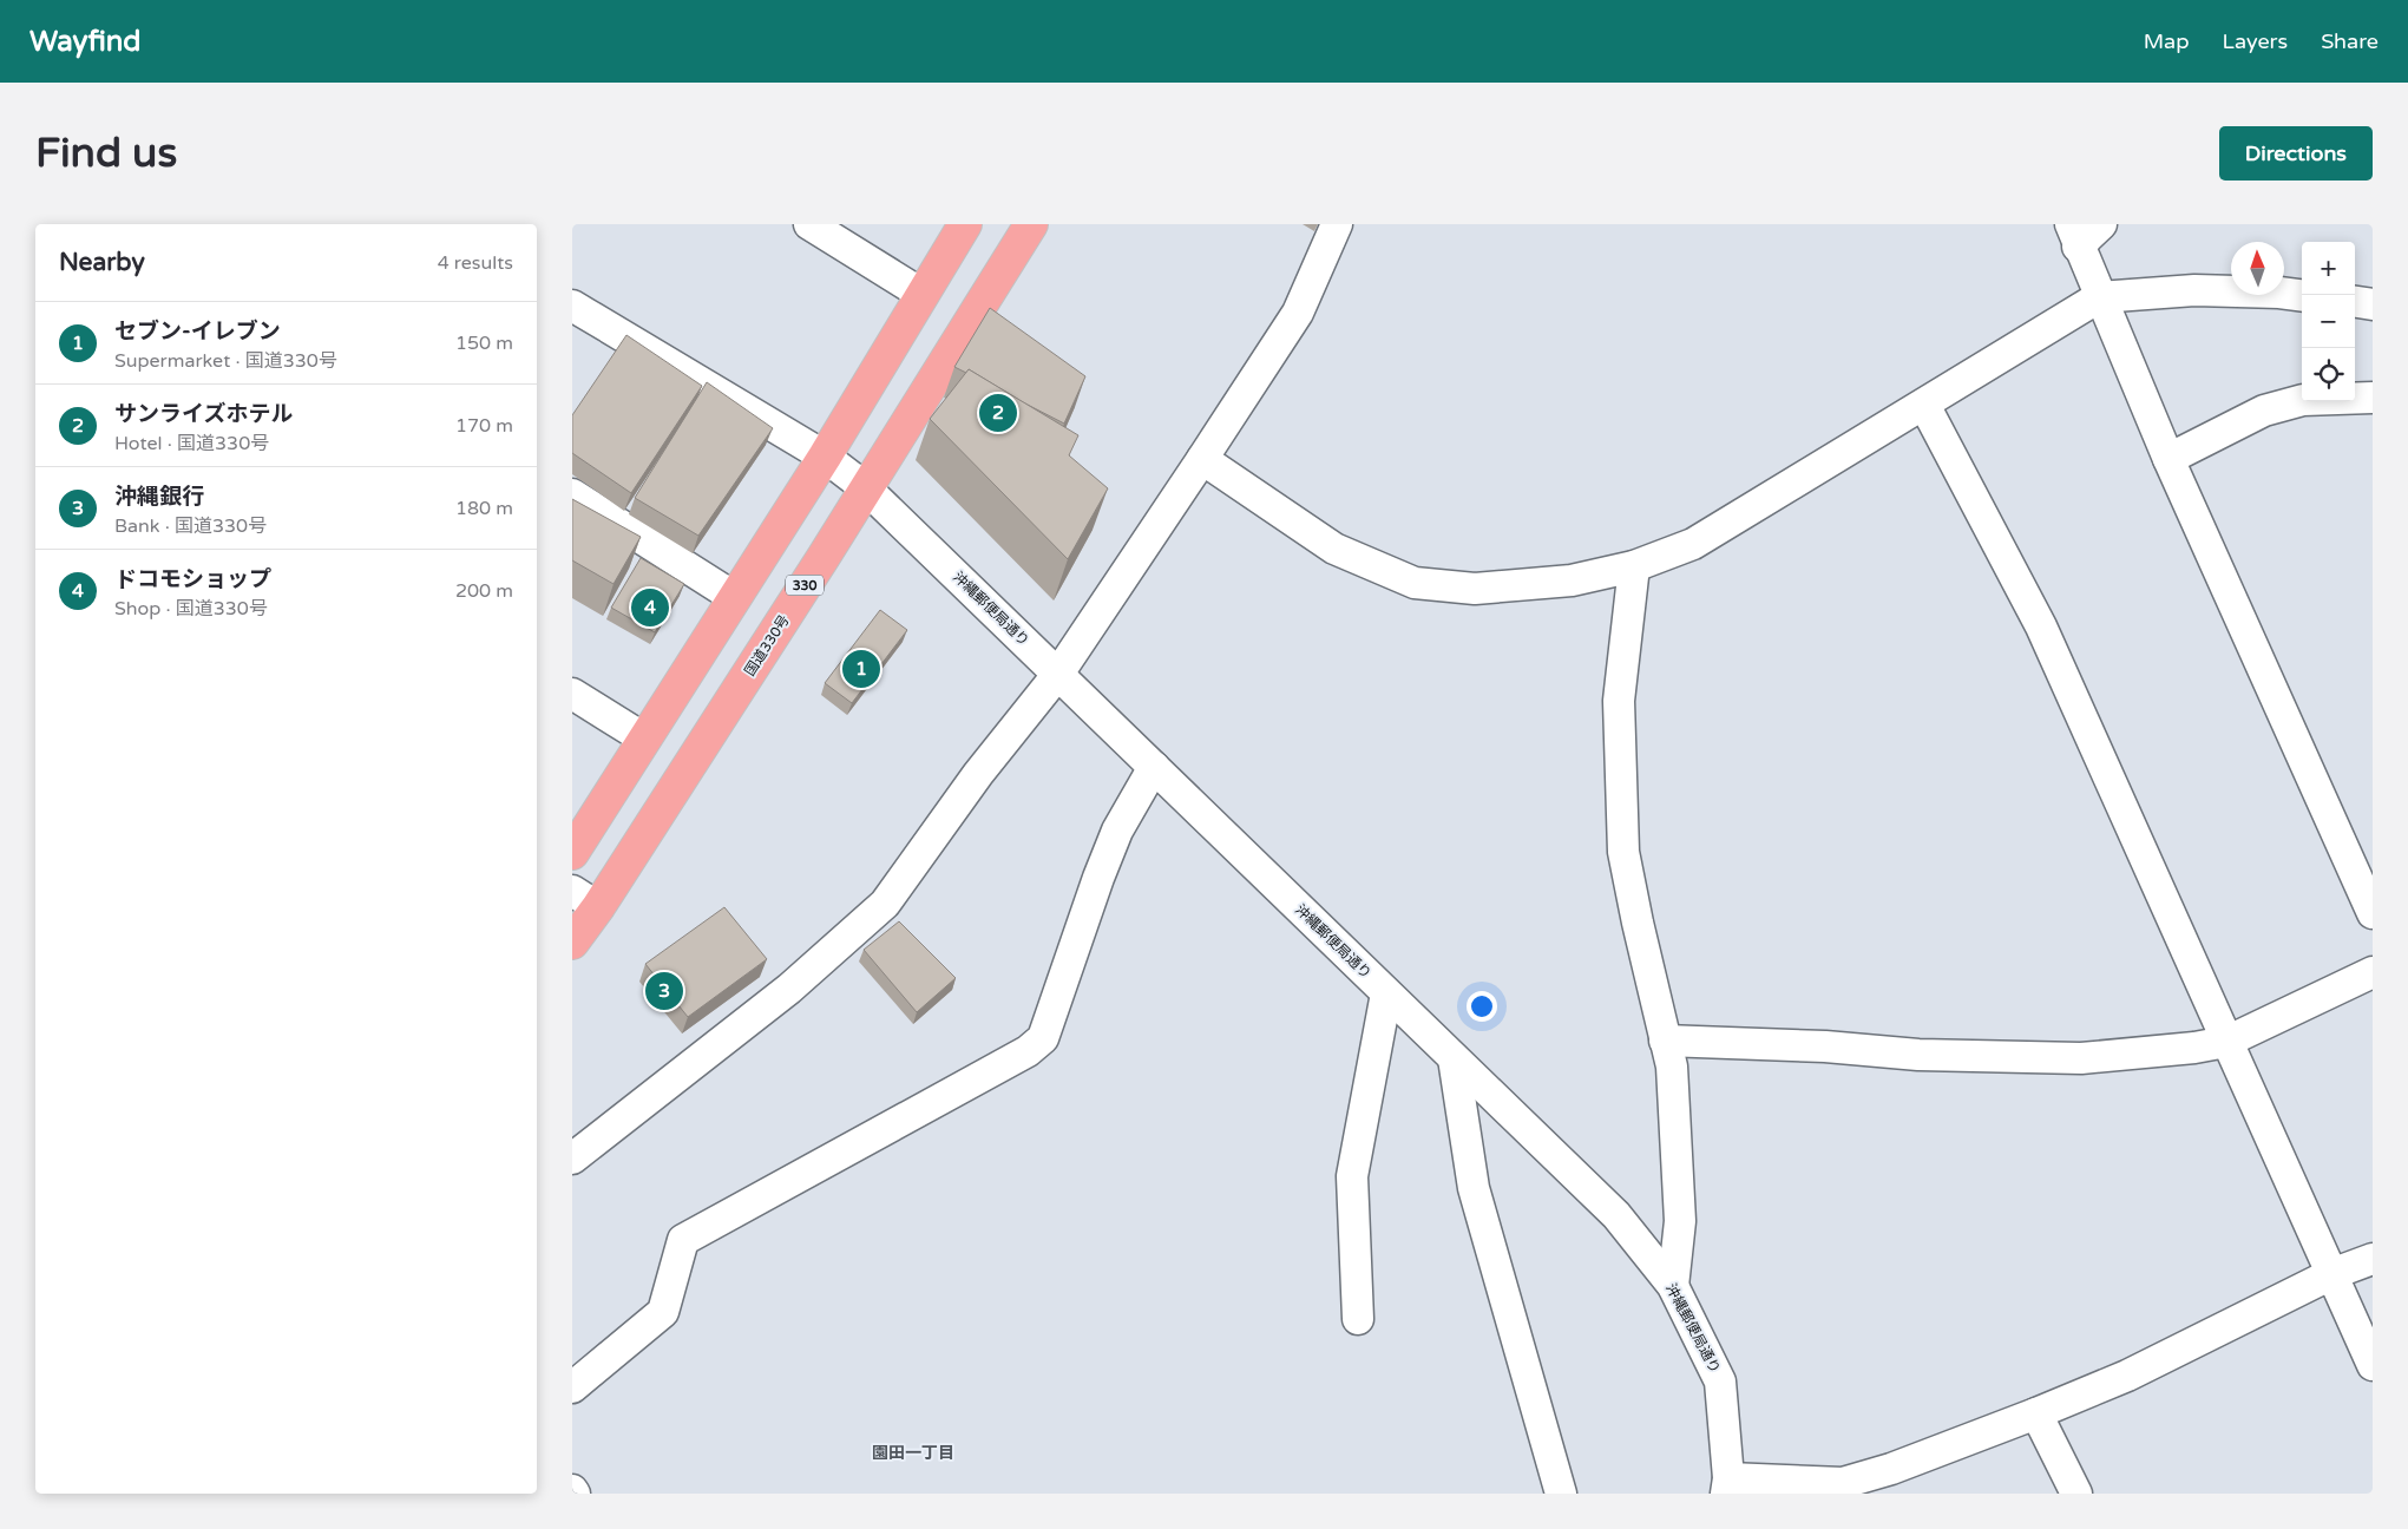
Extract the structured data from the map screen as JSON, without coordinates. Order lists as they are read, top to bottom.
{
  "streets": {
    "highway": ["330", "国道330号"],
    "street": ["沖縄郵便局通り"]
  },
  "crossings": [
    ["沖縄郵便局通り", "国道330号"]
  ],
  "districts": ["園田一丁目"],
  "north": "top",
  "page": {
    "header": "Wayfind",
    "nav": ["Map", "Layers", "Share"],
    "buttons": "Directions",
    "title": "Find us",
    "heading": ["Nearby", "4 results"],
    "map_buttons": ["+", "−"],
    "list": [
      {
        "mark": "1",
        "name": "セブン-イレブン",
        "note": "Supermarket · 国道330号",
        "value": "150 m"
      },
      {
        "mark": "2",
        "name": "サンライズホテル",
        "note": "Hotel · 国道330号",
        "value": "170 m"
      },
      {
        "mark": "3",
        "name": "沖縄銀行",
        "note": "Bank · 国道330号",
        "value": "180 m"
      },
      {
        "mark": "4",
        "name": "ドコモショップ",
        "note": "Shop · 国道330号",
        "value": "200 m"
      }
    ],
    "pins": [
      "2",
      "4",
      "1",
      "3"
    ]
  }
}
